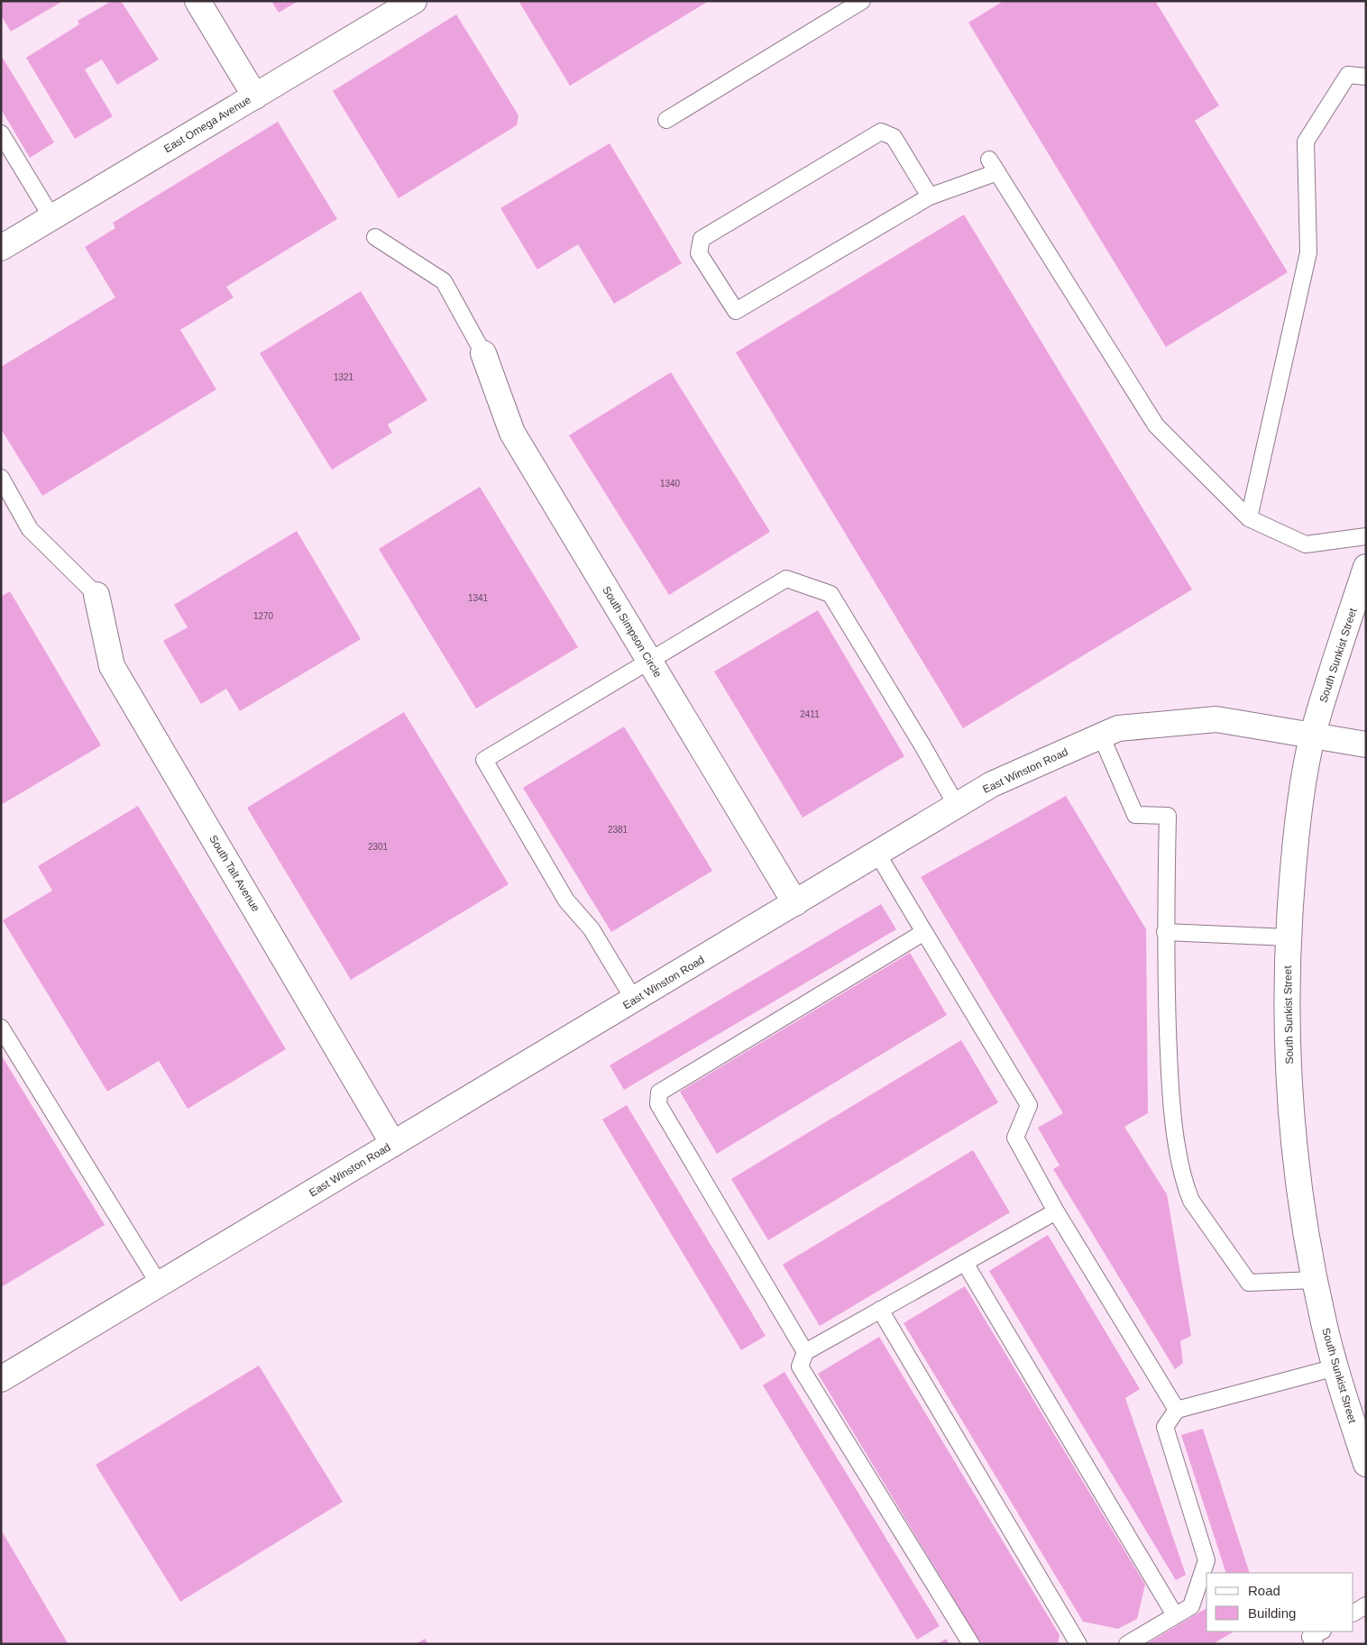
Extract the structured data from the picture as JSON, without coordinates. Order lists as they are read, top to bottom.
{
  "streets": {
    "street": [
      "East Omega Avenue",
      "South Simpson Circle",
      "South Sunkist Street",
      "East Winston Road",
      "South Talt Avenue"
    ]
  },
  "crossings": [
    ["South Simpson Circle", "East Winston Road"],
    ["South Sunkist Street", "East Winston Road"],
    ["East Winston Road", "South Talt Avenue"]
  ],
  "house_numbers": [
    "1321",
    "1340",
    "1341",
    "1270",
    "2411",
    "2381",
    "2301"
  ],
  "legend": ["Road", "Building"]
}
